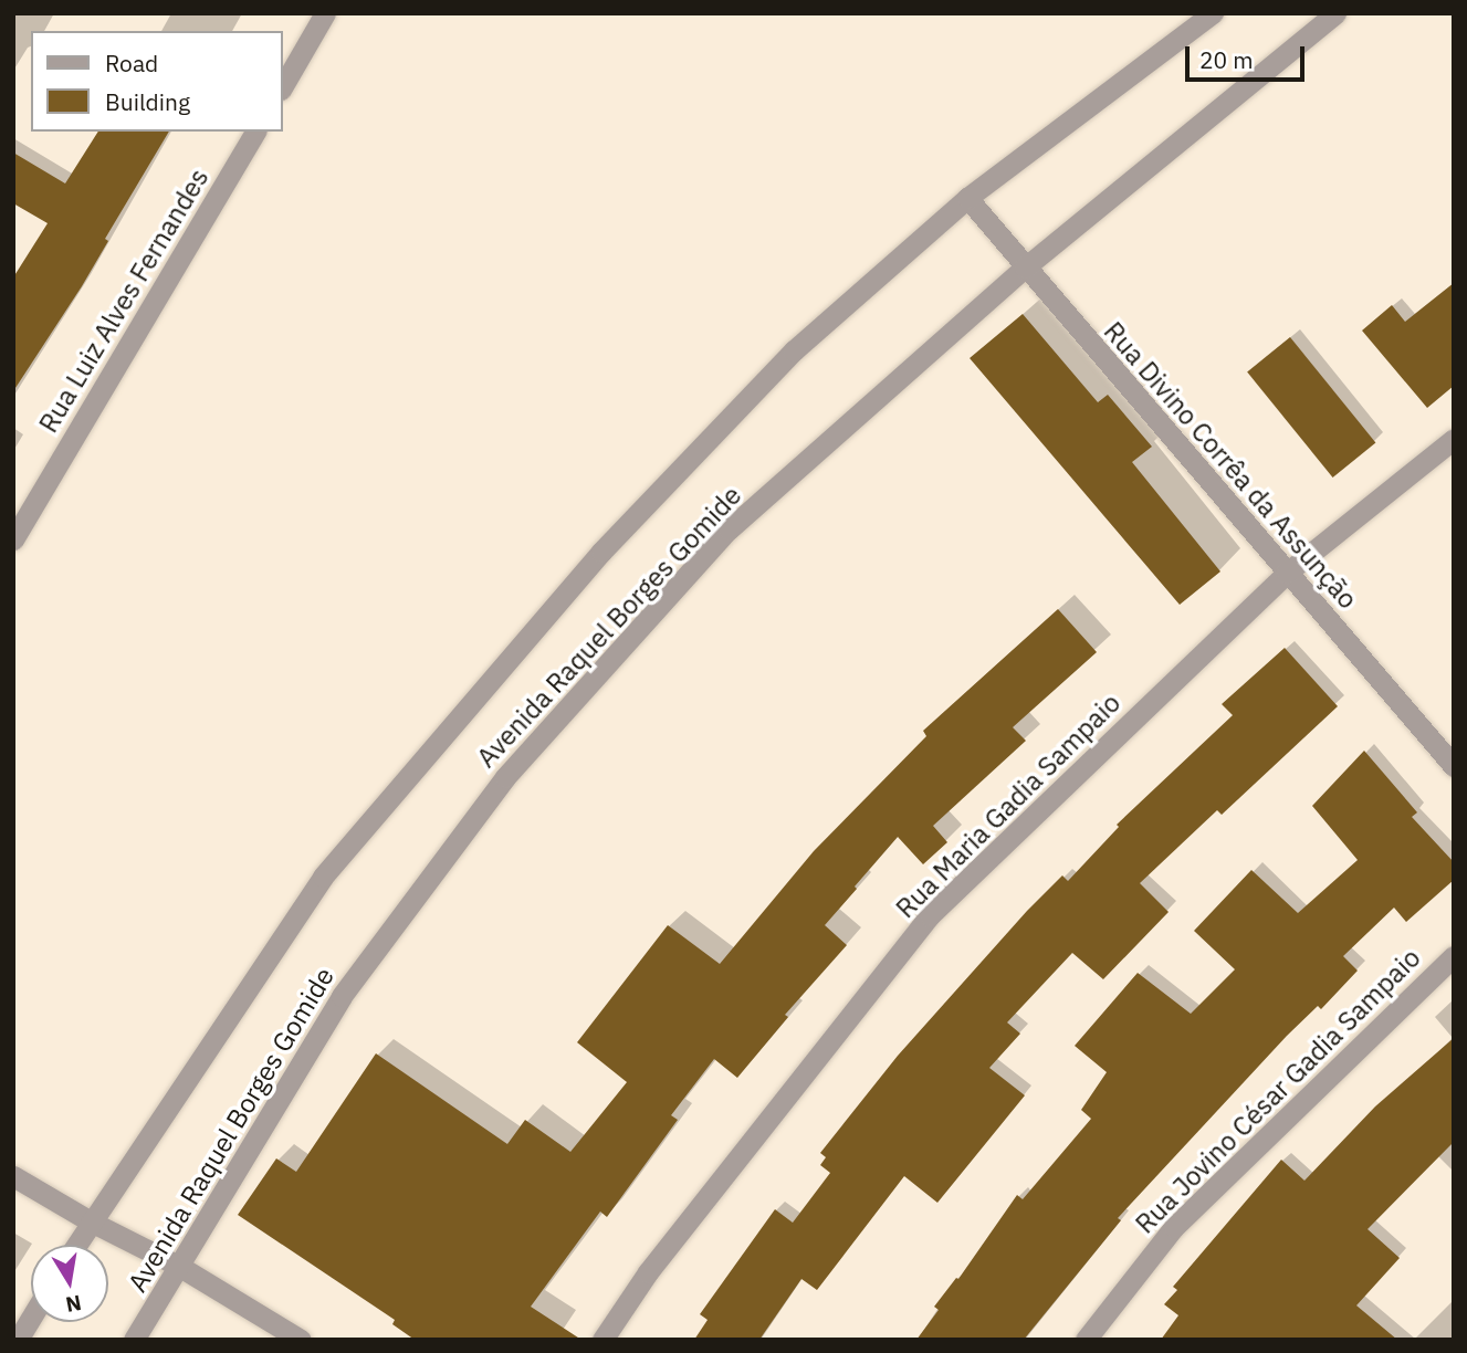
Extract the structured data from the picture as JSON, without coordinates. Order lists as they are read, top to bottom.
{
  "streets": {
    "street": [
      "Rua Luiz Alves Fernandes",
      "Rua Divino Corrêa da Assunção",
      "Avenida Raquel Borges Gomide",
      "Rua Maria Gadia Sampaio",
      "Rua Jovino César Gadia Sampaio"
    ]
  },
  "crossings": [
    ["Rua Divino Corrêa da Assunção", "Avenida Raquel Borges Gomide"],
    ["Rua Divino Corrêa da Assunção", "Rua Maria Gadia Sampaio"]
  ],
  "legend": ["Road", "Building"],
  "scale_bar": "20 m",
  "north": "bottom"
}
